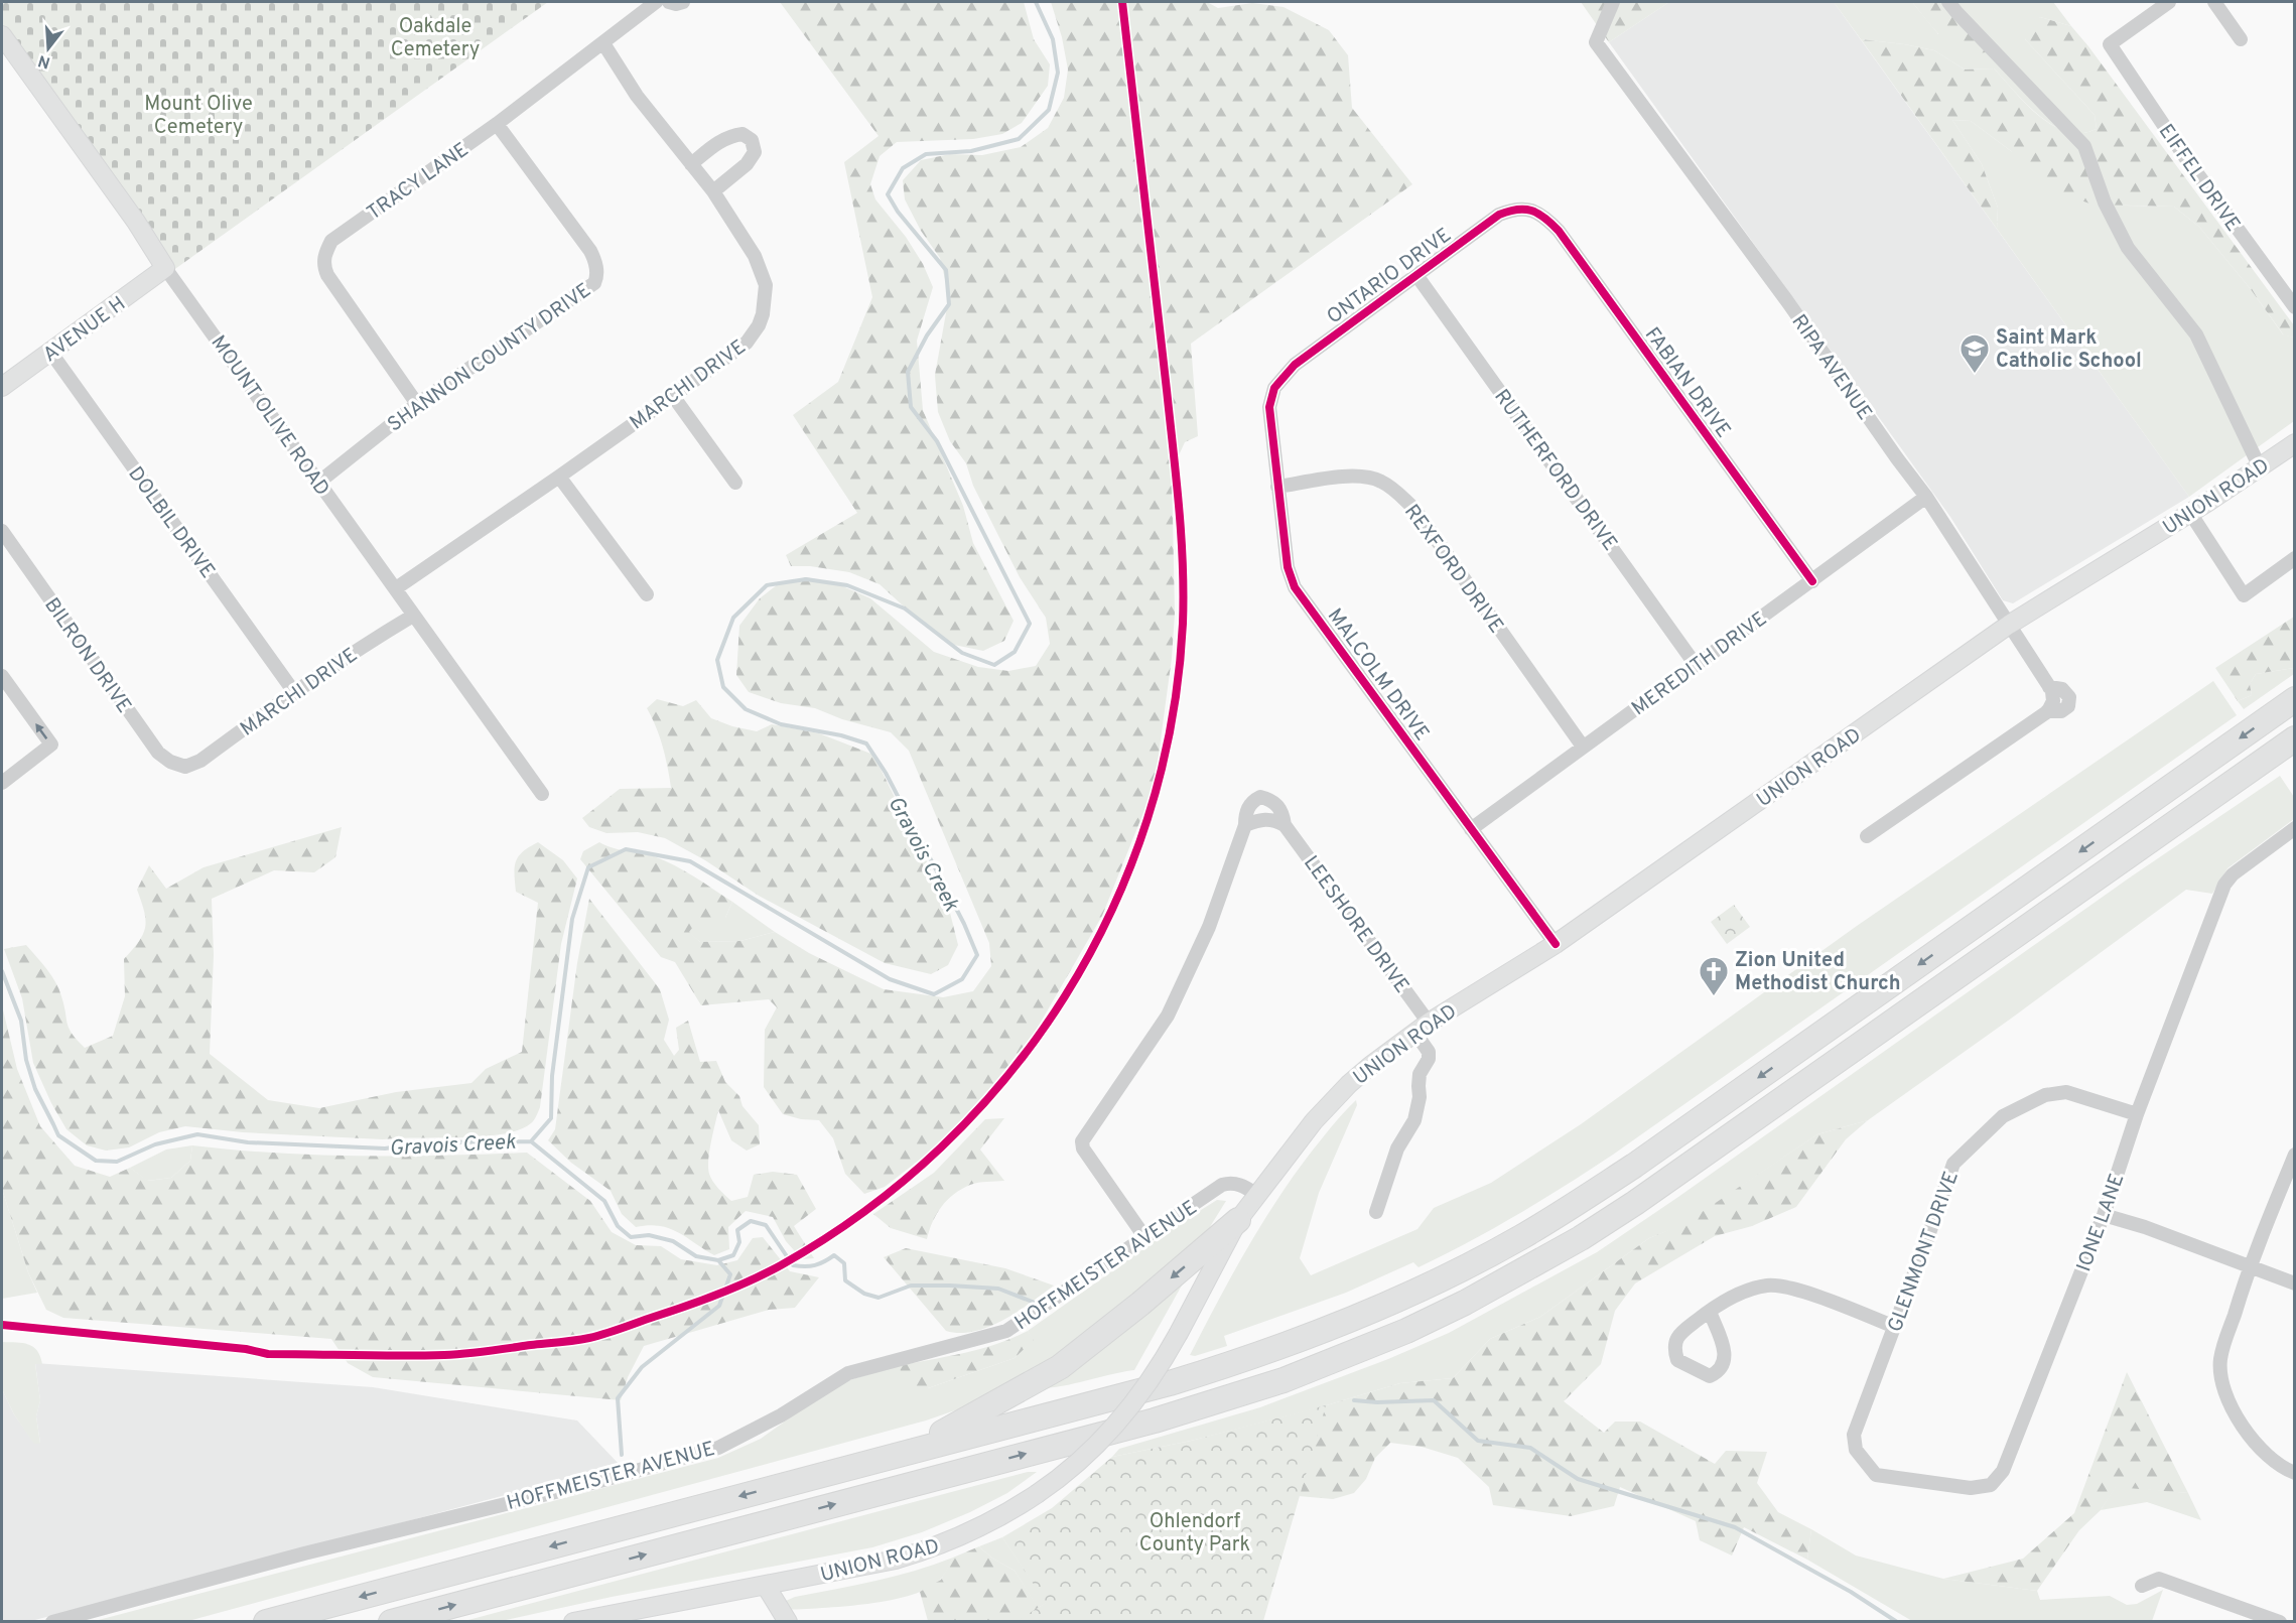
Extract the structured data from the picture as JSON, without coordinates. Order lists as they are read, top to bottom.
{
  "streets": {
    "main road": ["AVENUE H", "MOUNT OLIVE ROAD", "UNION ROAD"],
    "street": [
      "EIFFEL DRIVE",
      "TRACY LANE",
      "ONTARIO DRIVE",
      "SHANNON COUNTY DRIVE",
      "RIPA AVENUE",
      "FABIAN DRIVE",
      "MARCHI DRIVE",
      "RUTHERFORD DRIVE",
      "DOLBIL DRIVE",
      "REXFORD DRIVE",
      "BILRON DRIVE",
      "MEREDITH DRIVE",
      "MALCOLM DRIVE",
      "LEESHORE DRIVE",
      "IONE LANE",
      "GLENMONT DRIVE",
      "HOFFMEISTER AVENUE"
    ]
  },
  "crossings": [
    ["TRACY LANE", "SHANNON COUNTY DRIVE"],
    ["TRACY LANE", "MARCHI DRIVE"],
    ["ONTARIO DRIVE", "FABIAN DRIVE"],
    ["ONTARIO DRIVE", "RUTHERFORD DRIVE"],
    ["ONTARIO DRIVE", "MALCOLM DRIVE"],
    ["AVENUE H", "MOUNT OLIVE ROAD"],
    ["AVENUE H", "DOLBIL DRIVE"],
    ["SHANNON COUNTY DRIVE", "MOUNT OLIVE ROAD"],
    ["RIPA AVENUE", "UNION ROAD"],
    ["RIPA AVENUE", "MEREDITH DRIVE"],
    ["FABIAN DRIVE", "MEREDITH DRIVE"],
    ["MARCHI DRIVE", "MOUNT OLIVE ROAD"],
    ["MARCHI DRIVE", "DOLBIL DRIVE"],
    ["MARCHI DRIVE", "BILRON DRIVE"],
    ["RUTHERFORD DRIVE", "MEREDITH DRIVE"],
    ["UNION ROAD", "MALCOLM DRIVE"],
    ["UNION ROAD", "LEESHORE DRIVE"],
    ["UNION ROAD", "HOFFMEISTER AVENUE"],
    ["REXFORD DRIVE", "MEREDITH DRIVE"],
    ["REXFORD DRIVE", "MALCOLM DRIVE"],
    ["MEREDITH DRIVE", "MALCOLM DRIVE"],
    ["IONE LANE", "GLENMONT DRIVE"]
  ],
  "water": ["Gravois Creek"],
  "parks": ["Oakdale Cemetery", "Mount Olive Cemetery", "Ohlendorf County Park"],
  "places": {
    "school or university": ["Saint Mark Catholic School"],
    "church": ["Zion United Methodist Church"]
  },
  "north": "bottom"
}
